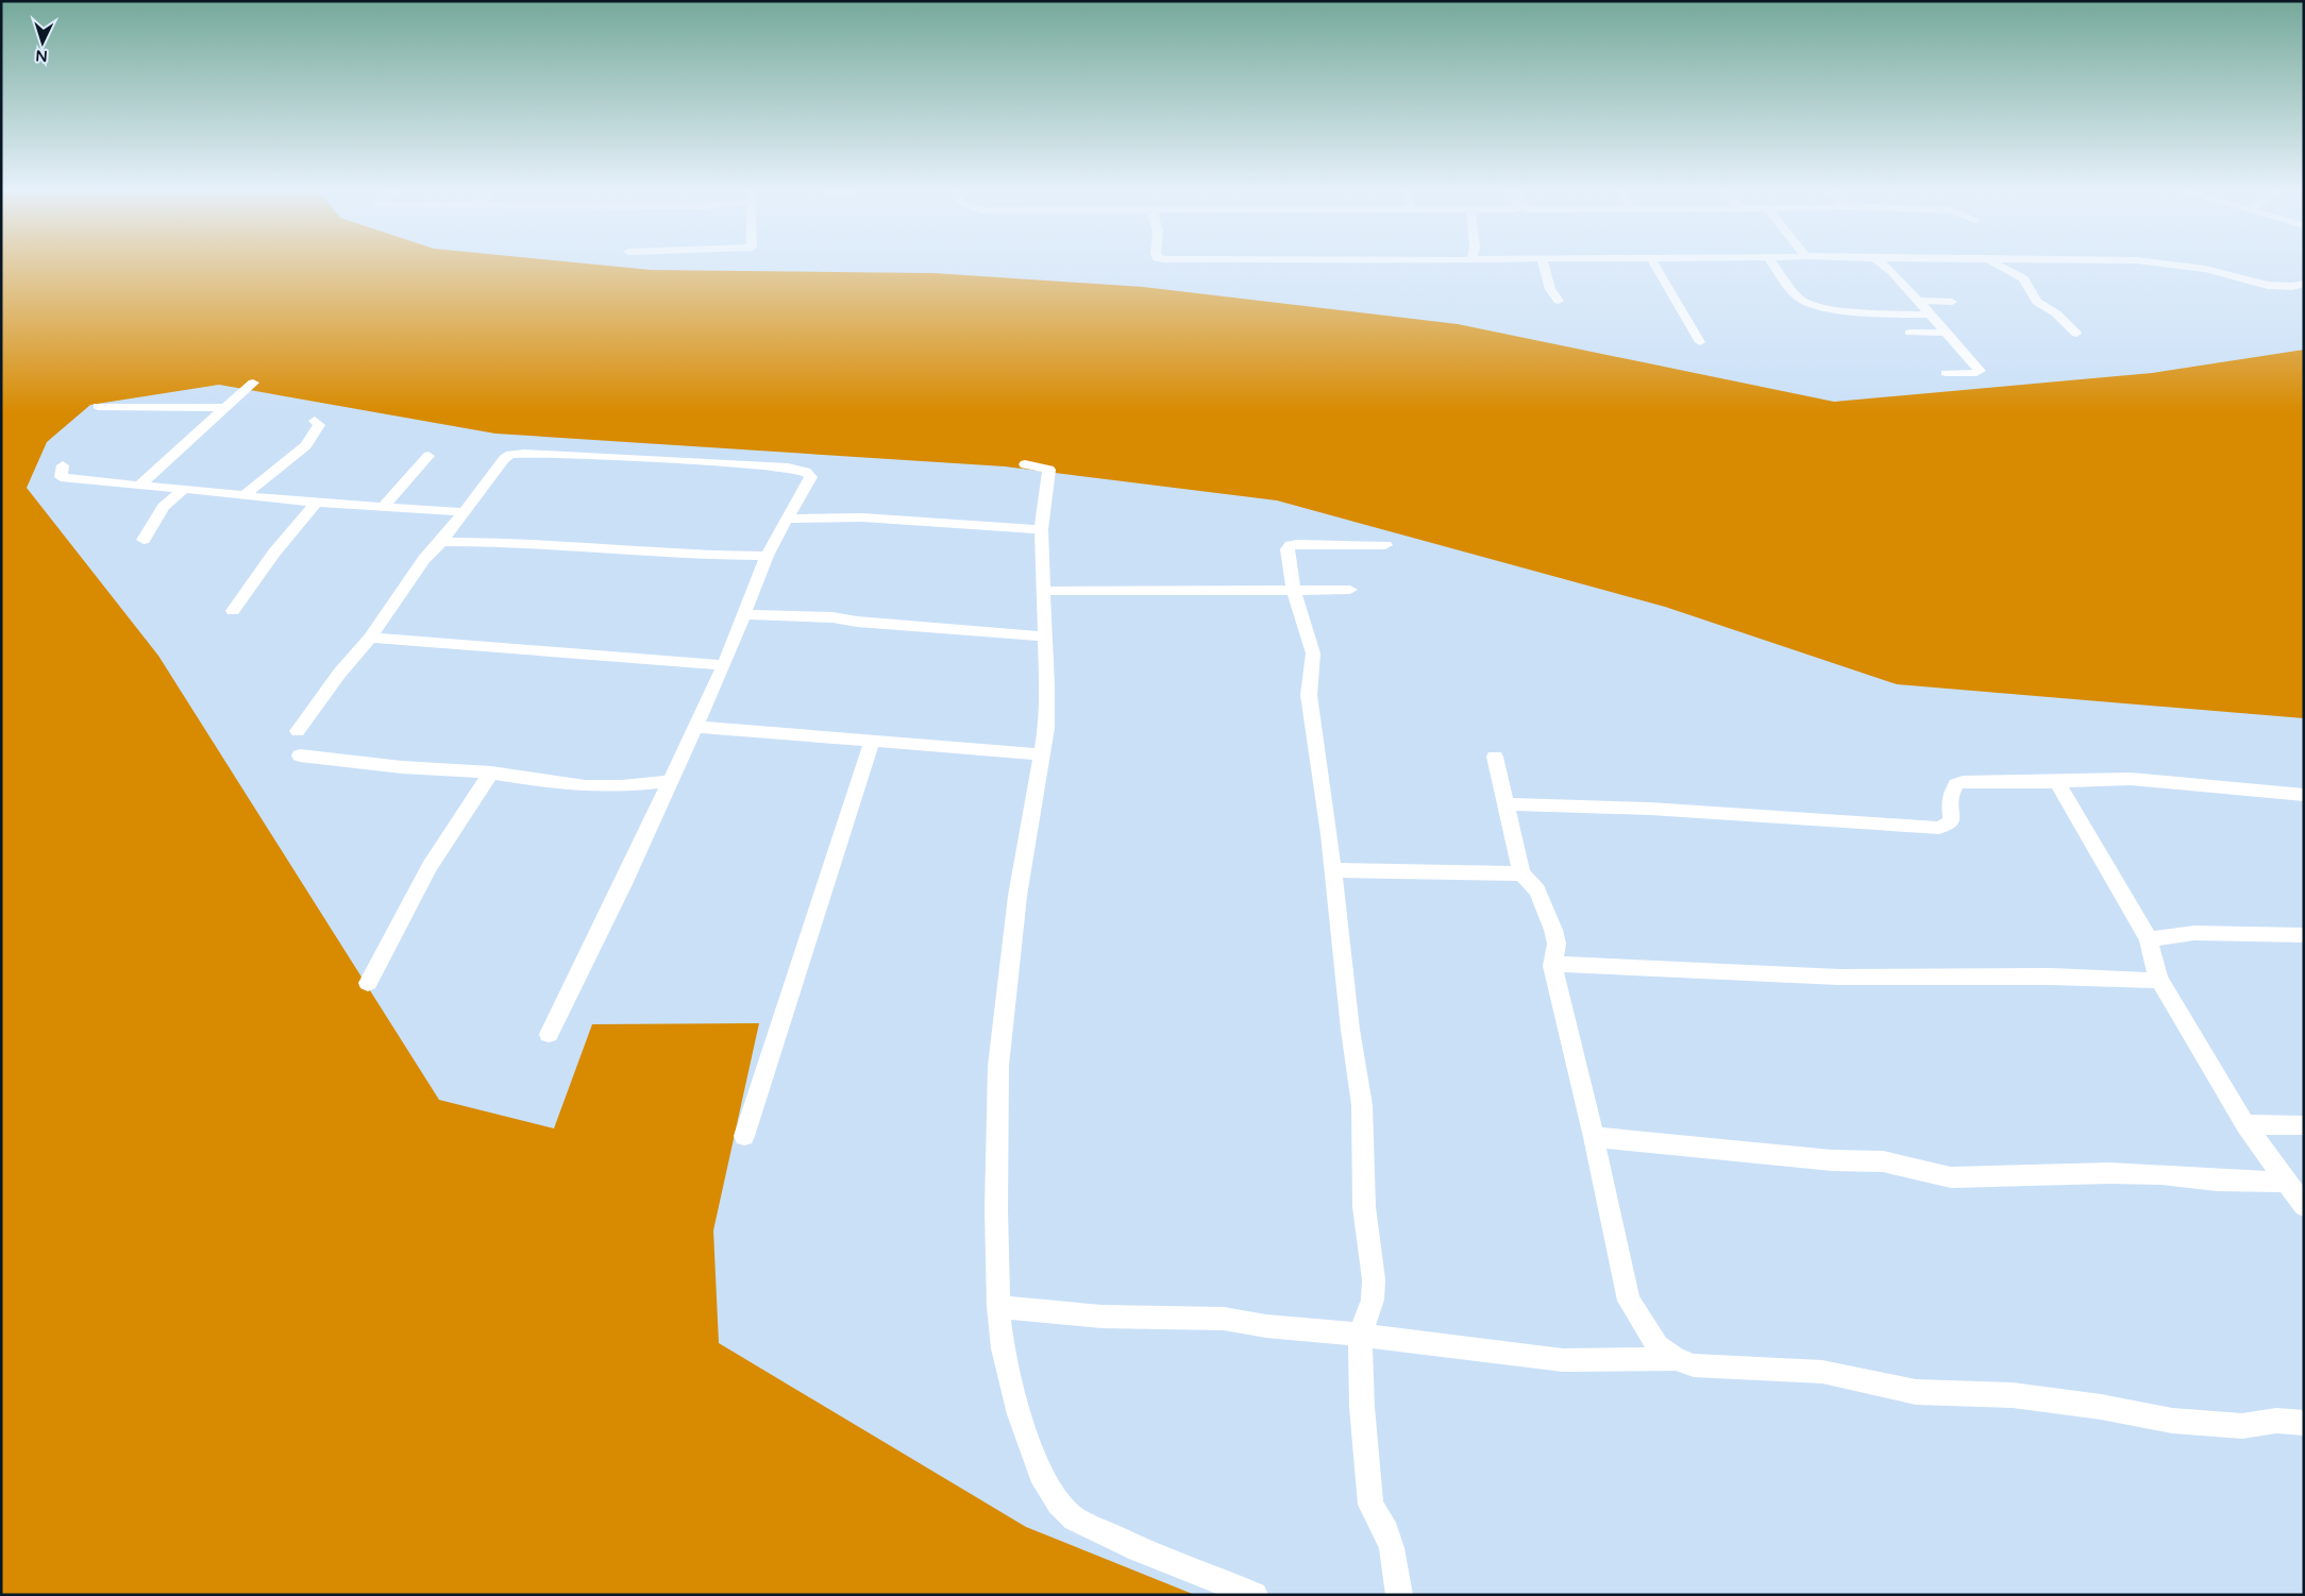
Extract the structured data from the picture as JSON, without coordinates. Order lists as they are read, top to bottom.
{
  "north": "bottom"
}
